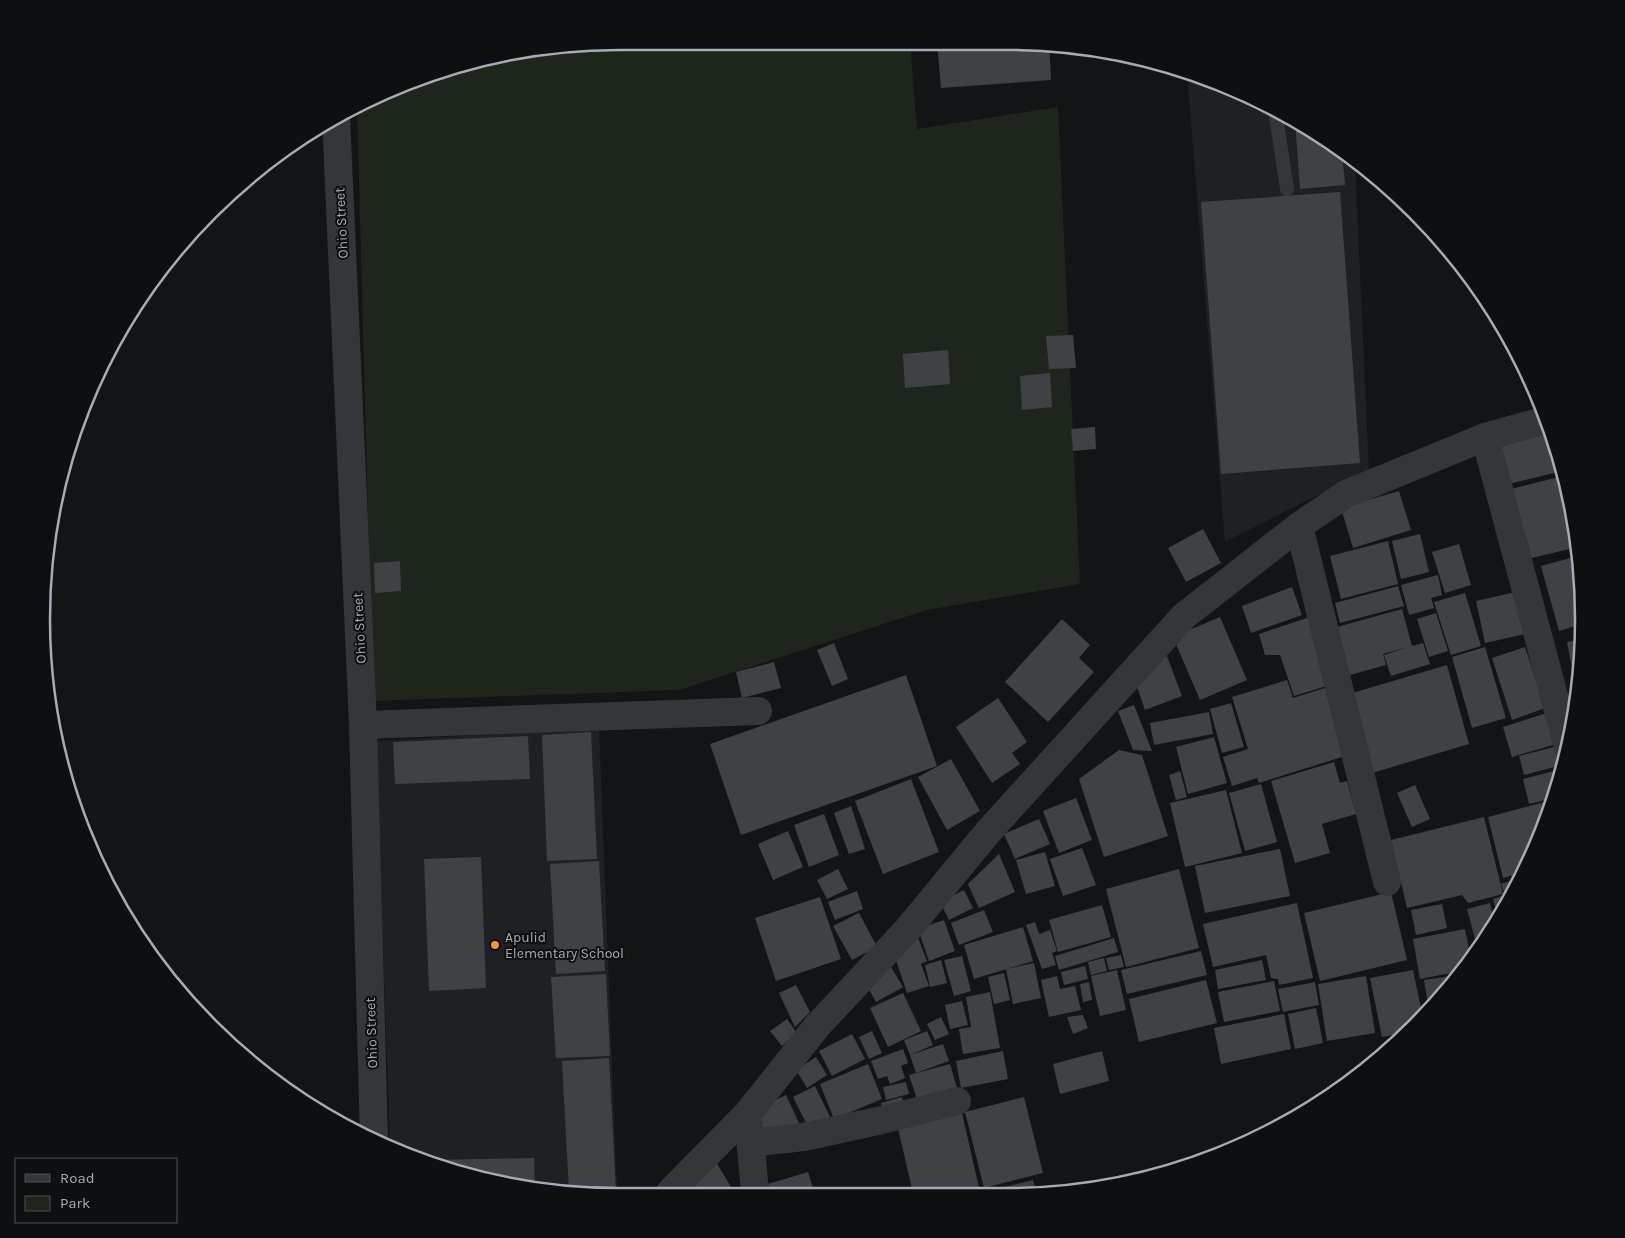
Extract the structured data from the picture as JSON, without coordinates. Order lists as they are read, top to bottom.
{
  "streets": {
    "street": ["Ohio Street"]
  },
  "places": ["Apulid Elementary School"],
  "legend": ["Road", "Park"]
}
